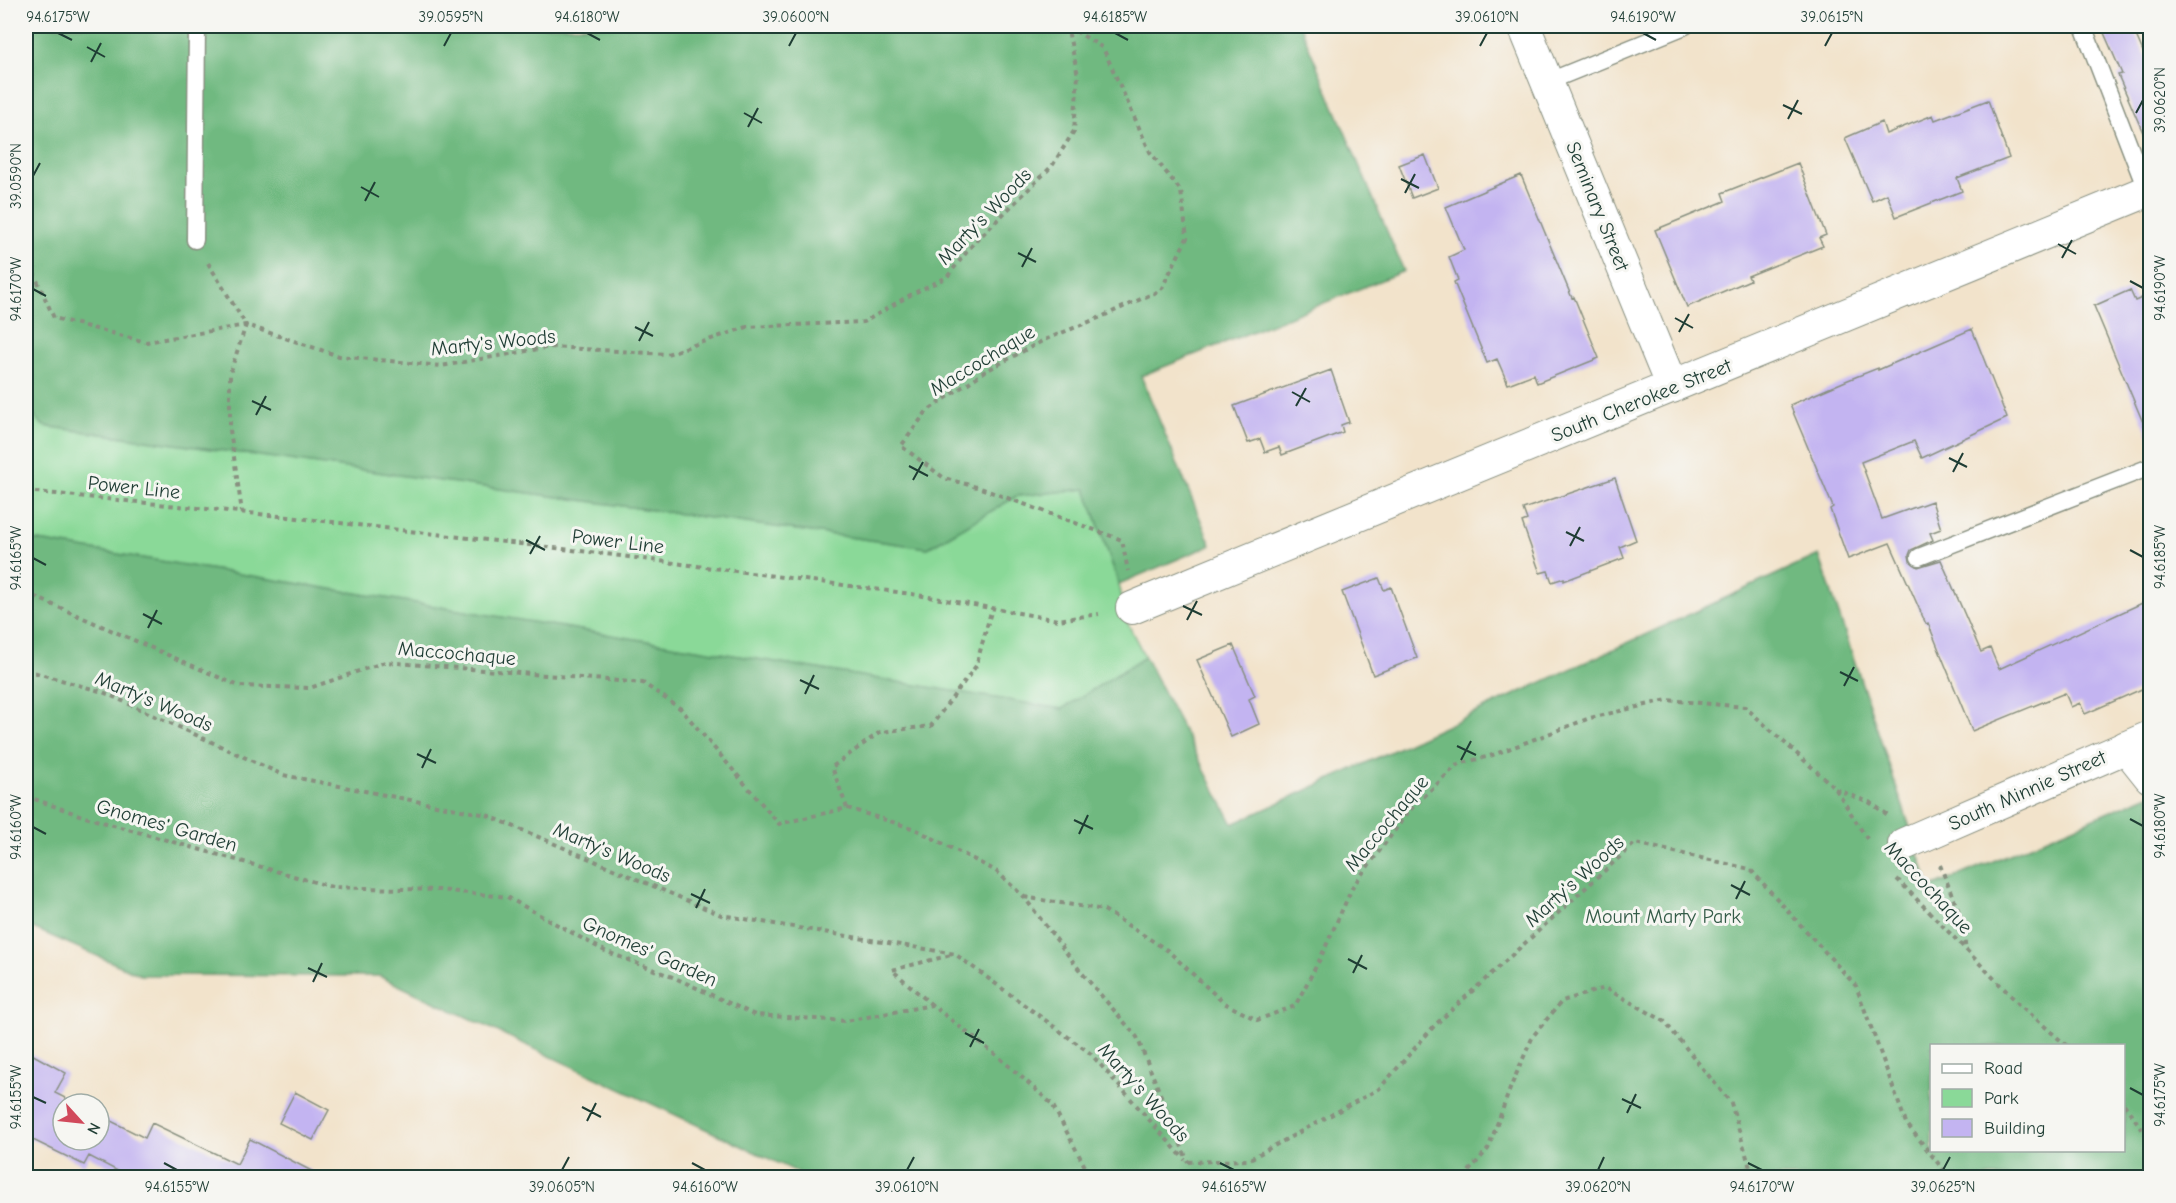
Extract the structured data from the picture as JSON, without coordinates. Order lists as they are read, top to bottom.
{
  "streets": {
    "street": ["Seminary Street", "South Cherokee Street", "South Minnie Street"],
    "path": [
      "Marty's Woods",
      "Maccochaque",
      "Power Line",
      "Gnomes' Garden"
    ]
  },
  "crossings": [
    ["Seminary Street", "South Cherokee Street"],
    ["Marty's Woods", "Maccochaque"],
    ["Maccochaque", "South Cherokee Street"],
    ["Maccochaque", "Power Line"],
    ["South Cherokee Street", "Power Line"]
  ],
  "parks": ["Mount Marty Park"],
  "legend": ["Road", "Park", "Building"],
  "north": "bottom right",
  "coordinates": [
    "94.6175°W",
    "39.0595°N",
    "94.6180°W",
    "39.0600°N",
    "94.6185°W",
    "39.0610°N",
    "94.6190°W",
    "39.0615°N",
    "39.0620°N",
    "39.0590°N",
    "94.6170°W",
    "94.6165°W",
    "94.6160°W",
    "94.6155°W",
    "39.0605°N",
    "39.0625°N"
  ]
}
